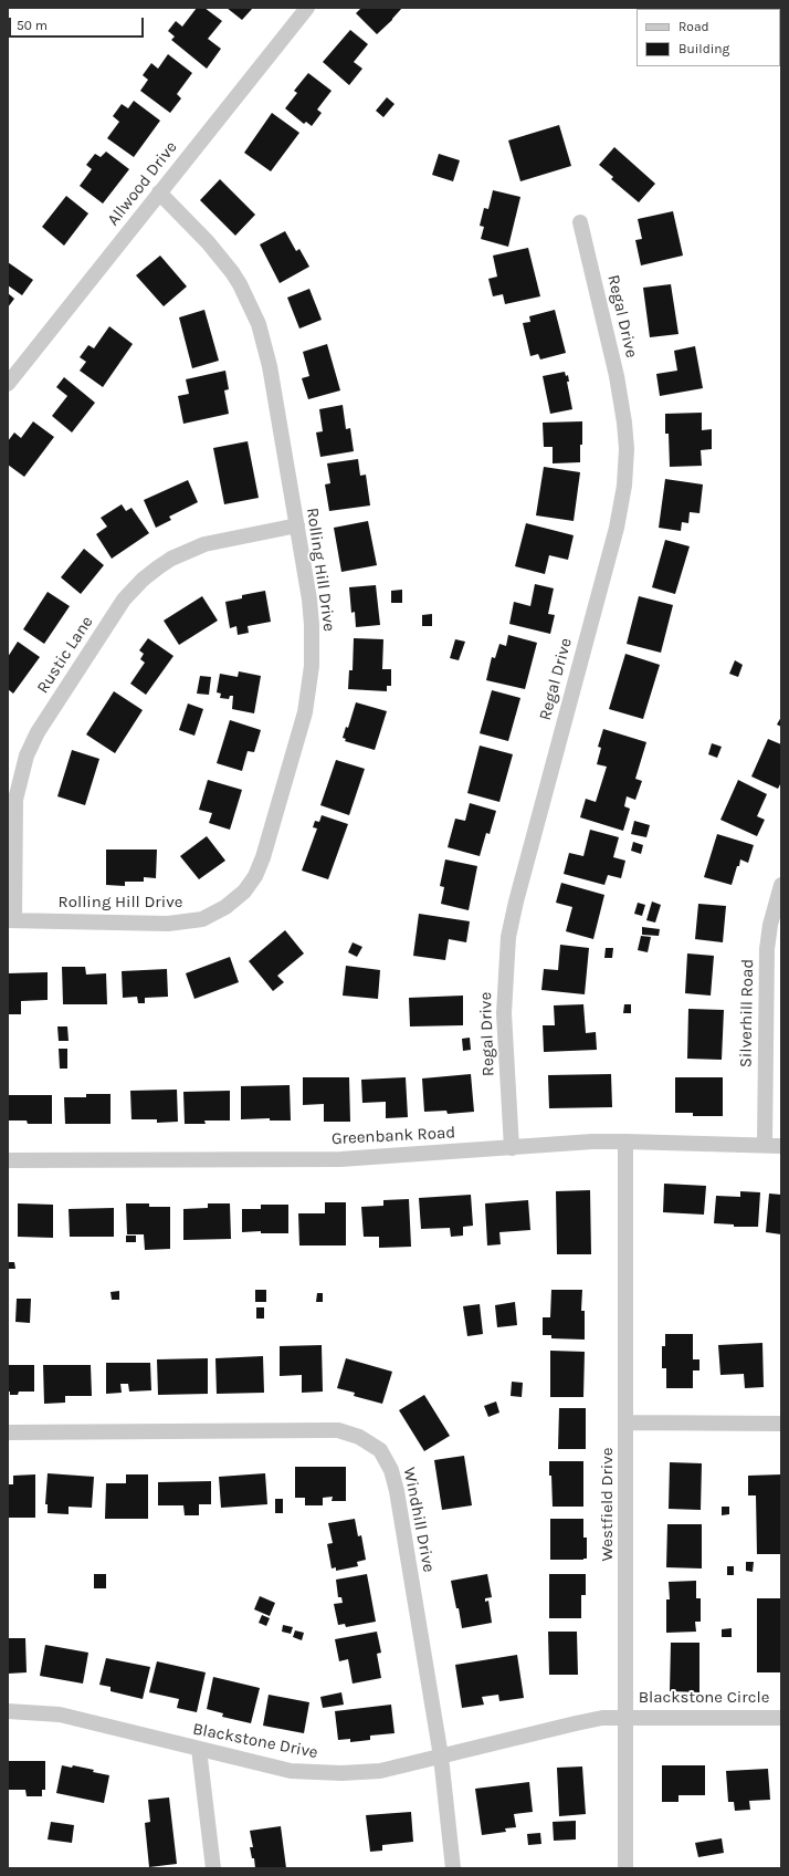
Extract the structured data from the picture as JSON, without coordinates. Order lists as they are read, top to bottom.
{
  "streets": {
    "street": [
      "Allwood Drive",
      "Regal Drive",
      "Rolling Hill Drive",
      "Rustic Lane",
      "Silverhill Road",
      "Greenbank Road",
      "Westfield Drive",
      "Windhill Drive",
      "Blackstone Circle",
      "Blackstone Drive"
    ]
  },
  "crossings": [
    ["Allwood Drive", "Rolling Hill Drive"],
    ["Regal Drive", "Greenbank Road"],
    ["Rolling Hill Drive", "Rustic Lane"],
    ["Silverhill Road", "Greenbank Road"],
    ["Greenbank Road", "Westfield Drive"],
    ["Westfield Drive", "Blackstone Circle"],
    ["Westfield Drive", "Blackstone Drive"],
    ["Windhill Drive", "Blackstone Drive"],
    ["Blackstone Circle", "Blackstone Drive"]
  ],
  "legend": ["Road", "Building"],
  "scale_bar": "50 m"
}
